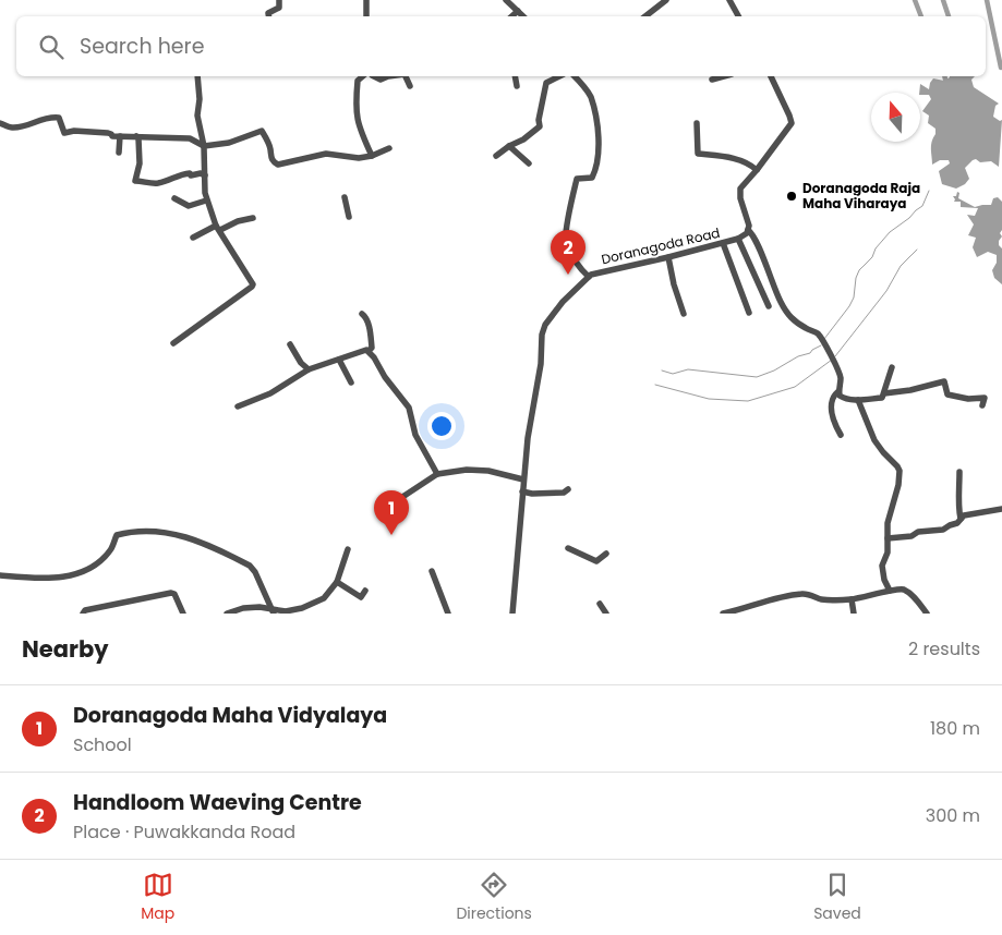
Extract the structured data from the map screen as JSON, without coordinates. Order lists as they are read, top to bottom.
{
  "streets": {
    "street": ["Doranagoda Road"]
  },
  "places": ["Doranagoda Raja Maha Viharaya"],
  "north": "top",
  "page": {
    "search": "Search here",
    "pins": ["2", "1"],
    "heading": ["Nearby", "2 results"],
    "list": [
      {
        "mark": "1",
        "name": "Doranagoda Maha Vidyalaya",
        "note": "School",
        "value": "180 m"
      },
      {
        "mark": "2",
        "name": "Handloom Waeving Centre",
        "note": "Place · Puwakkanda Road",
        "value": "300 m"
      }
    ],
    "nav": ["Map", "Directions", "Saved"]
  }
}
